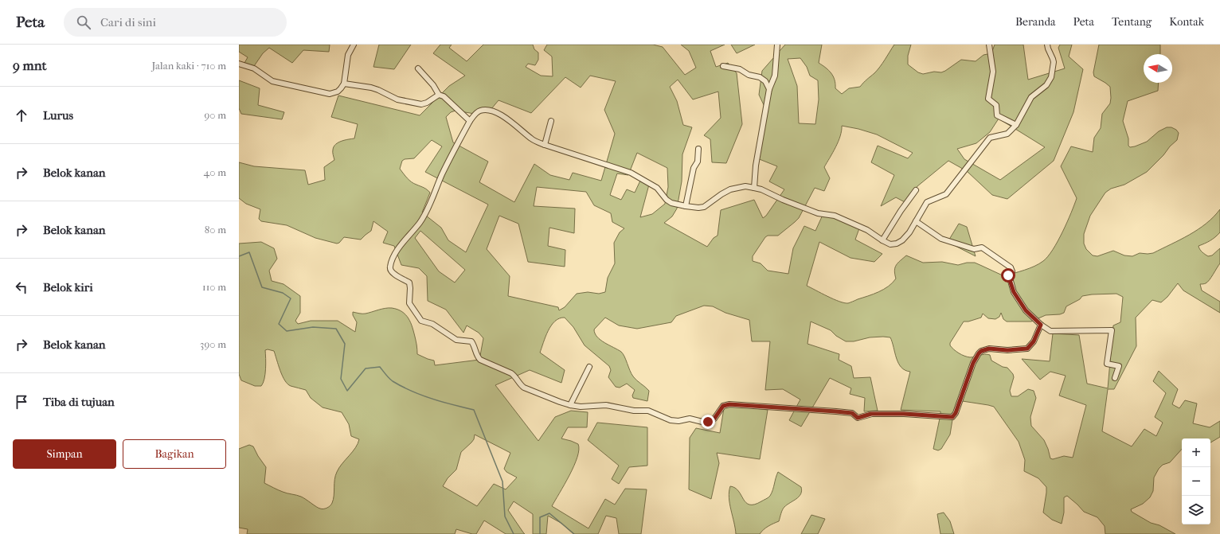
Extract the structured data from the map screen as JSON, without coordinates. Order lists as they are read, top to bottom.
{
  "north": "left",
  "page": {
    "header": "Peta",
    "search": "Cari di sini",
    "nav": [
      "Beranda",
      "Peta",
      "Tentang",
      "Kontak"
    ],
    "heading": ["9 mnt", "Jalan kaki · 710 m"],
    "list": [
      ["Lurus", "90 m"],
      ["Belok kanan", "40 m"],
      ["Belok kanan", "80 m"],
      ["Belok kiri", "110 m"],
      ["Belok kanan", "390 m"],
      "Tiba di tujuan"
    ],
    "buttons": ["Simpan", "Bagikan"],
    "map_buttons": ["+", "−"]
  }
}
